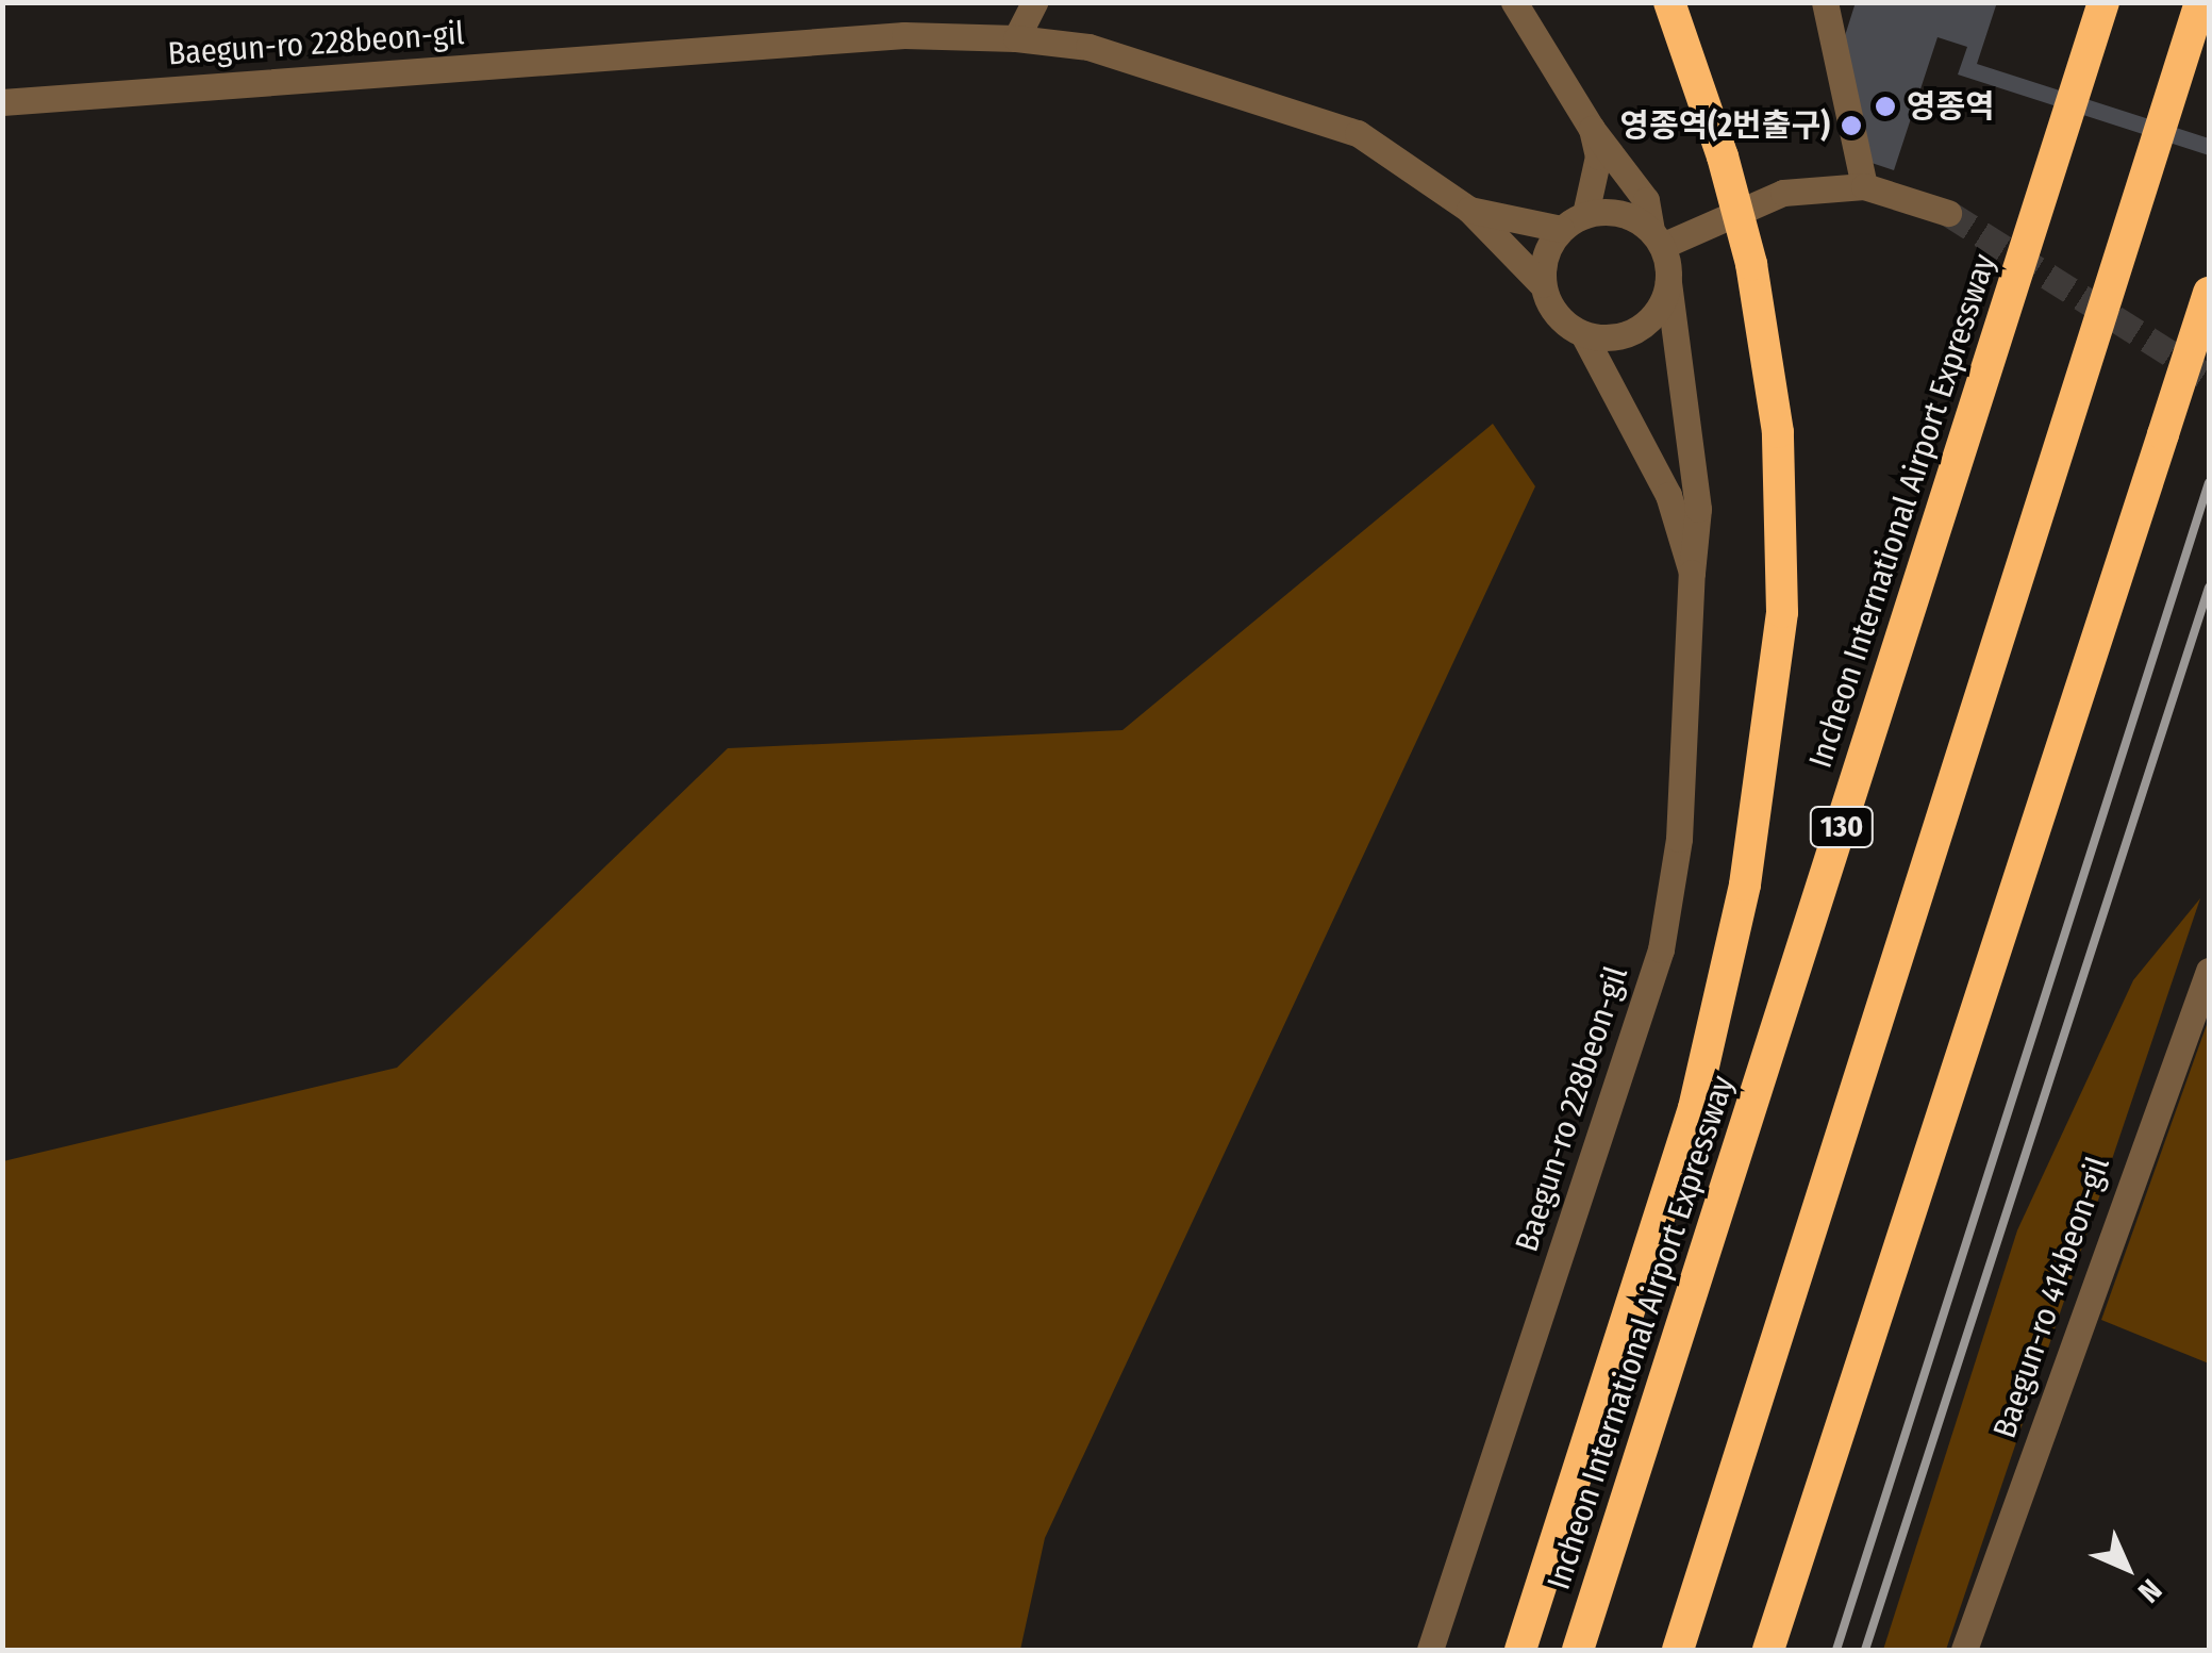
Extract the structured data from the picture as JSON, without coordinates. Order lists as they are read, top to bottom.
{
  "streets": {
    "highway": ["Incheon International Airport Expressway", "130"],
    "street": ["Baegun-ro 228beon-gil", "Baegun-ro 414beon-gil"]
  },
  "places": ["영종역", "영종역(2번출구)"],
  "north": "bottom right"
}
